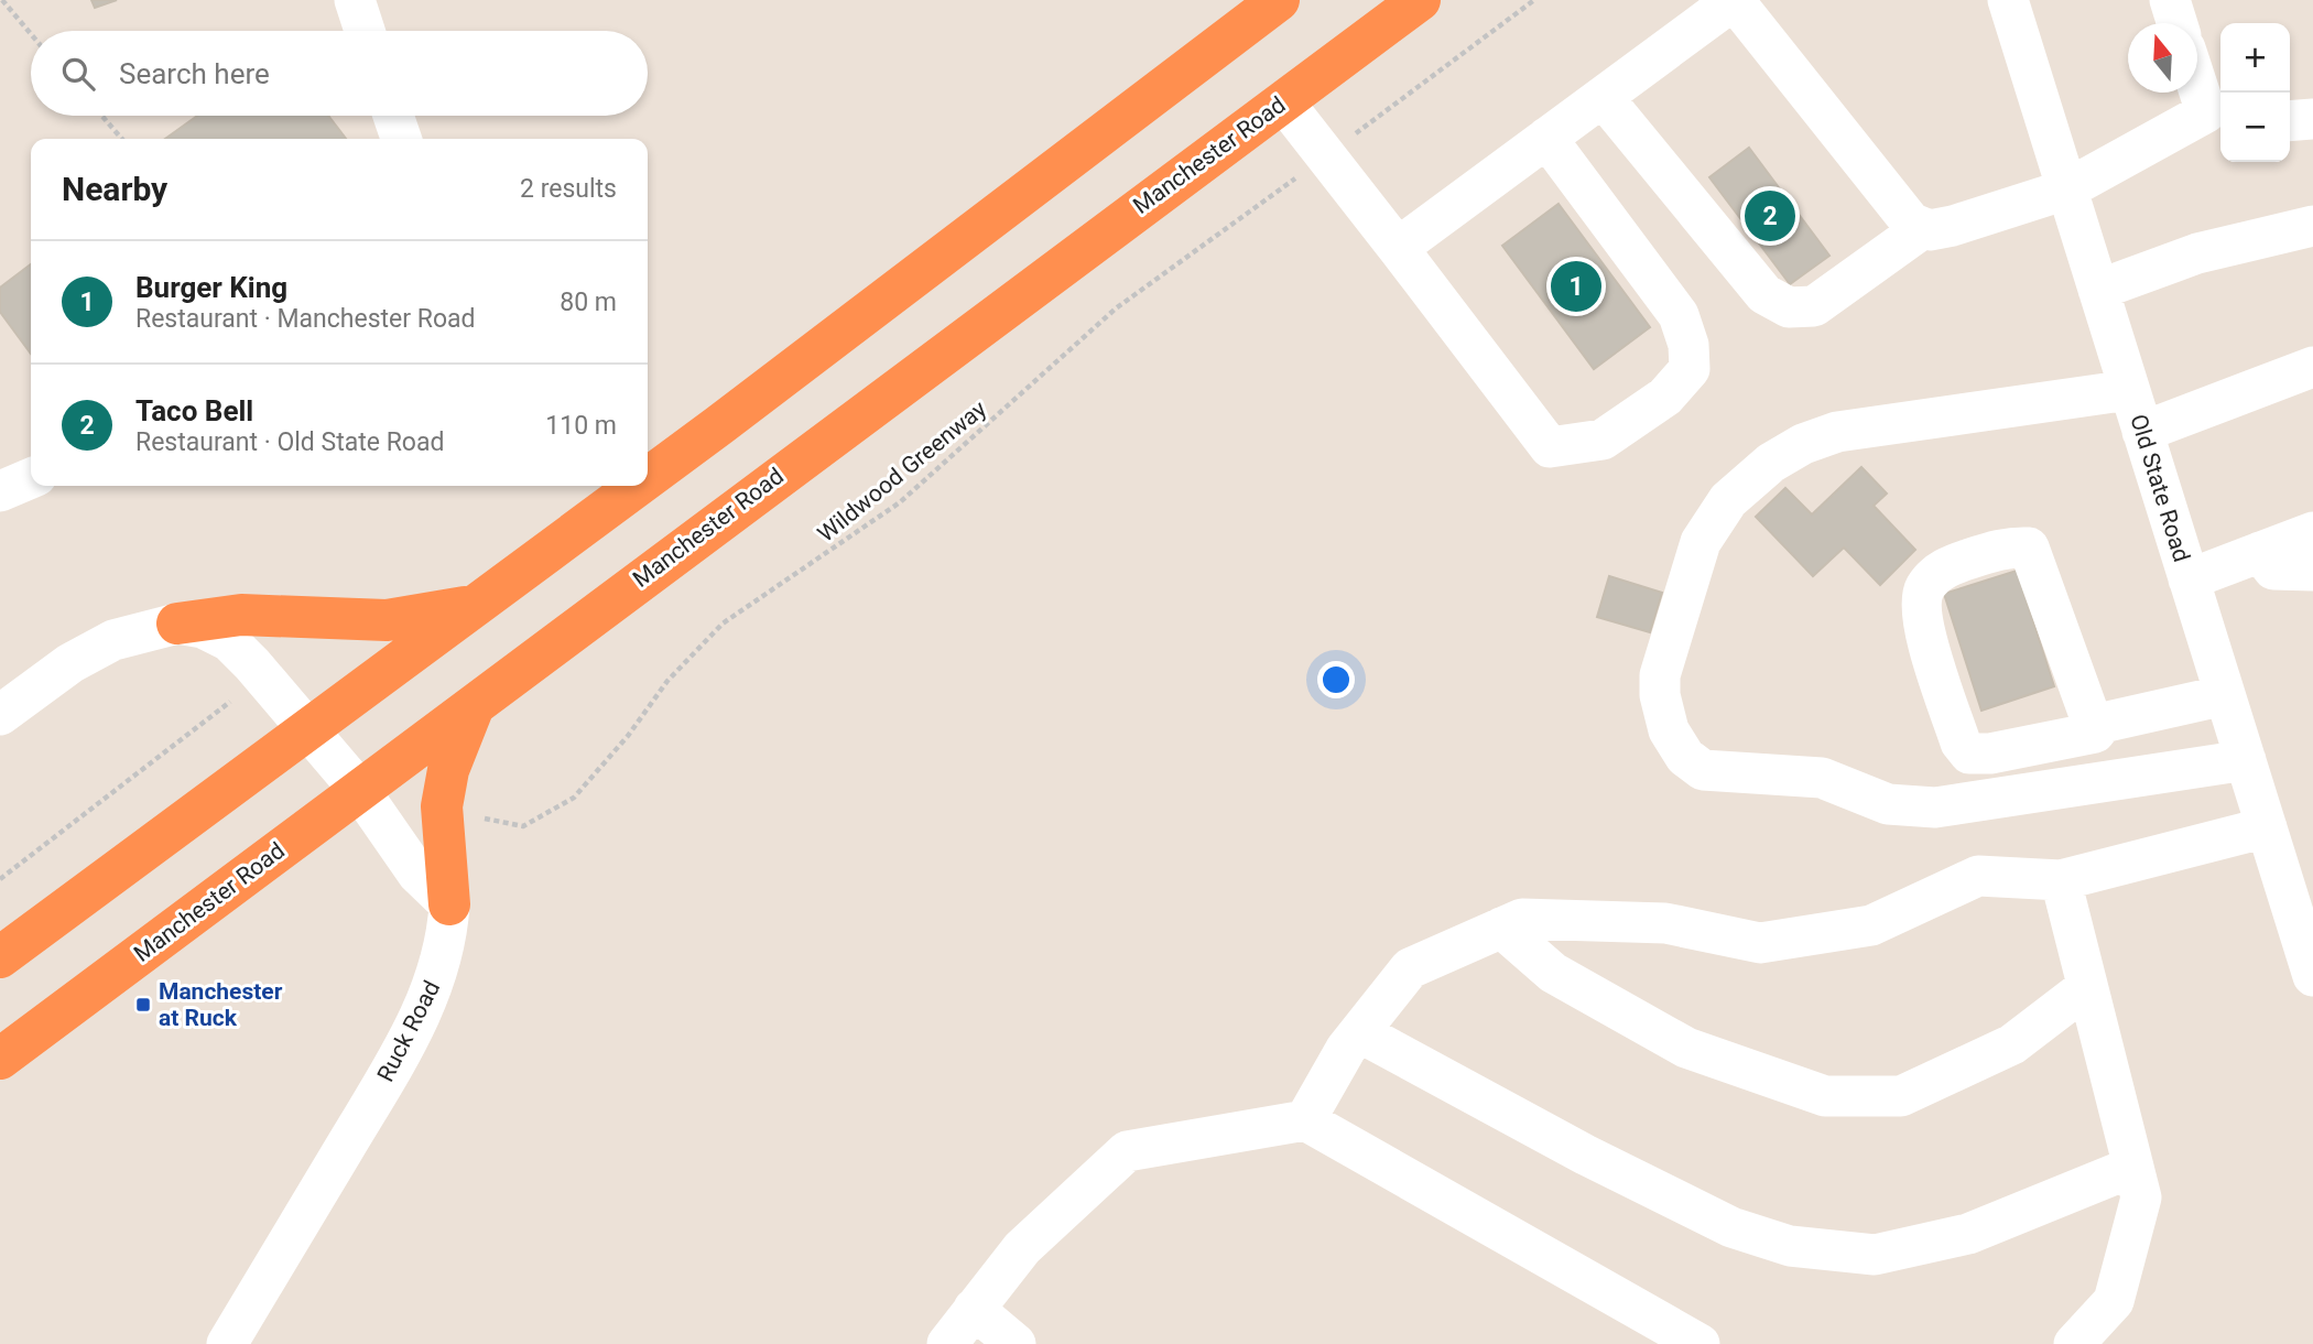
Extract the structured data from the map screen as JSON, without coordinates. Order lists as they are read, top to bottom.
{
  "streets": {
    "highway": ["Manchester Road"],
    "street": ["Old State Road", "Ruck Road"],
    "path": ["Wildwood Greenway"]
  },
  "places": {
    "transit": ["Manchester at Ruck"]
  },
  "north": "top",
  "page": {
    "map_buttons": ["+", "−"],
    "search": "Search here",
    "heading": ["Nearby", "2 results"],
    "pins": ["2", "1"],
    "list": [
      {
        "mark": "1",
        "name": "Burger King",
        "note": "Restaurant · Manchester Road",
        "value": "80 m"
      },
      {
        "mark": "2",
        "name": "Taco Bell",
        "note": "Restaurant · Old State Road",
        "value": "110 m"
      }
    ]
  }
}
